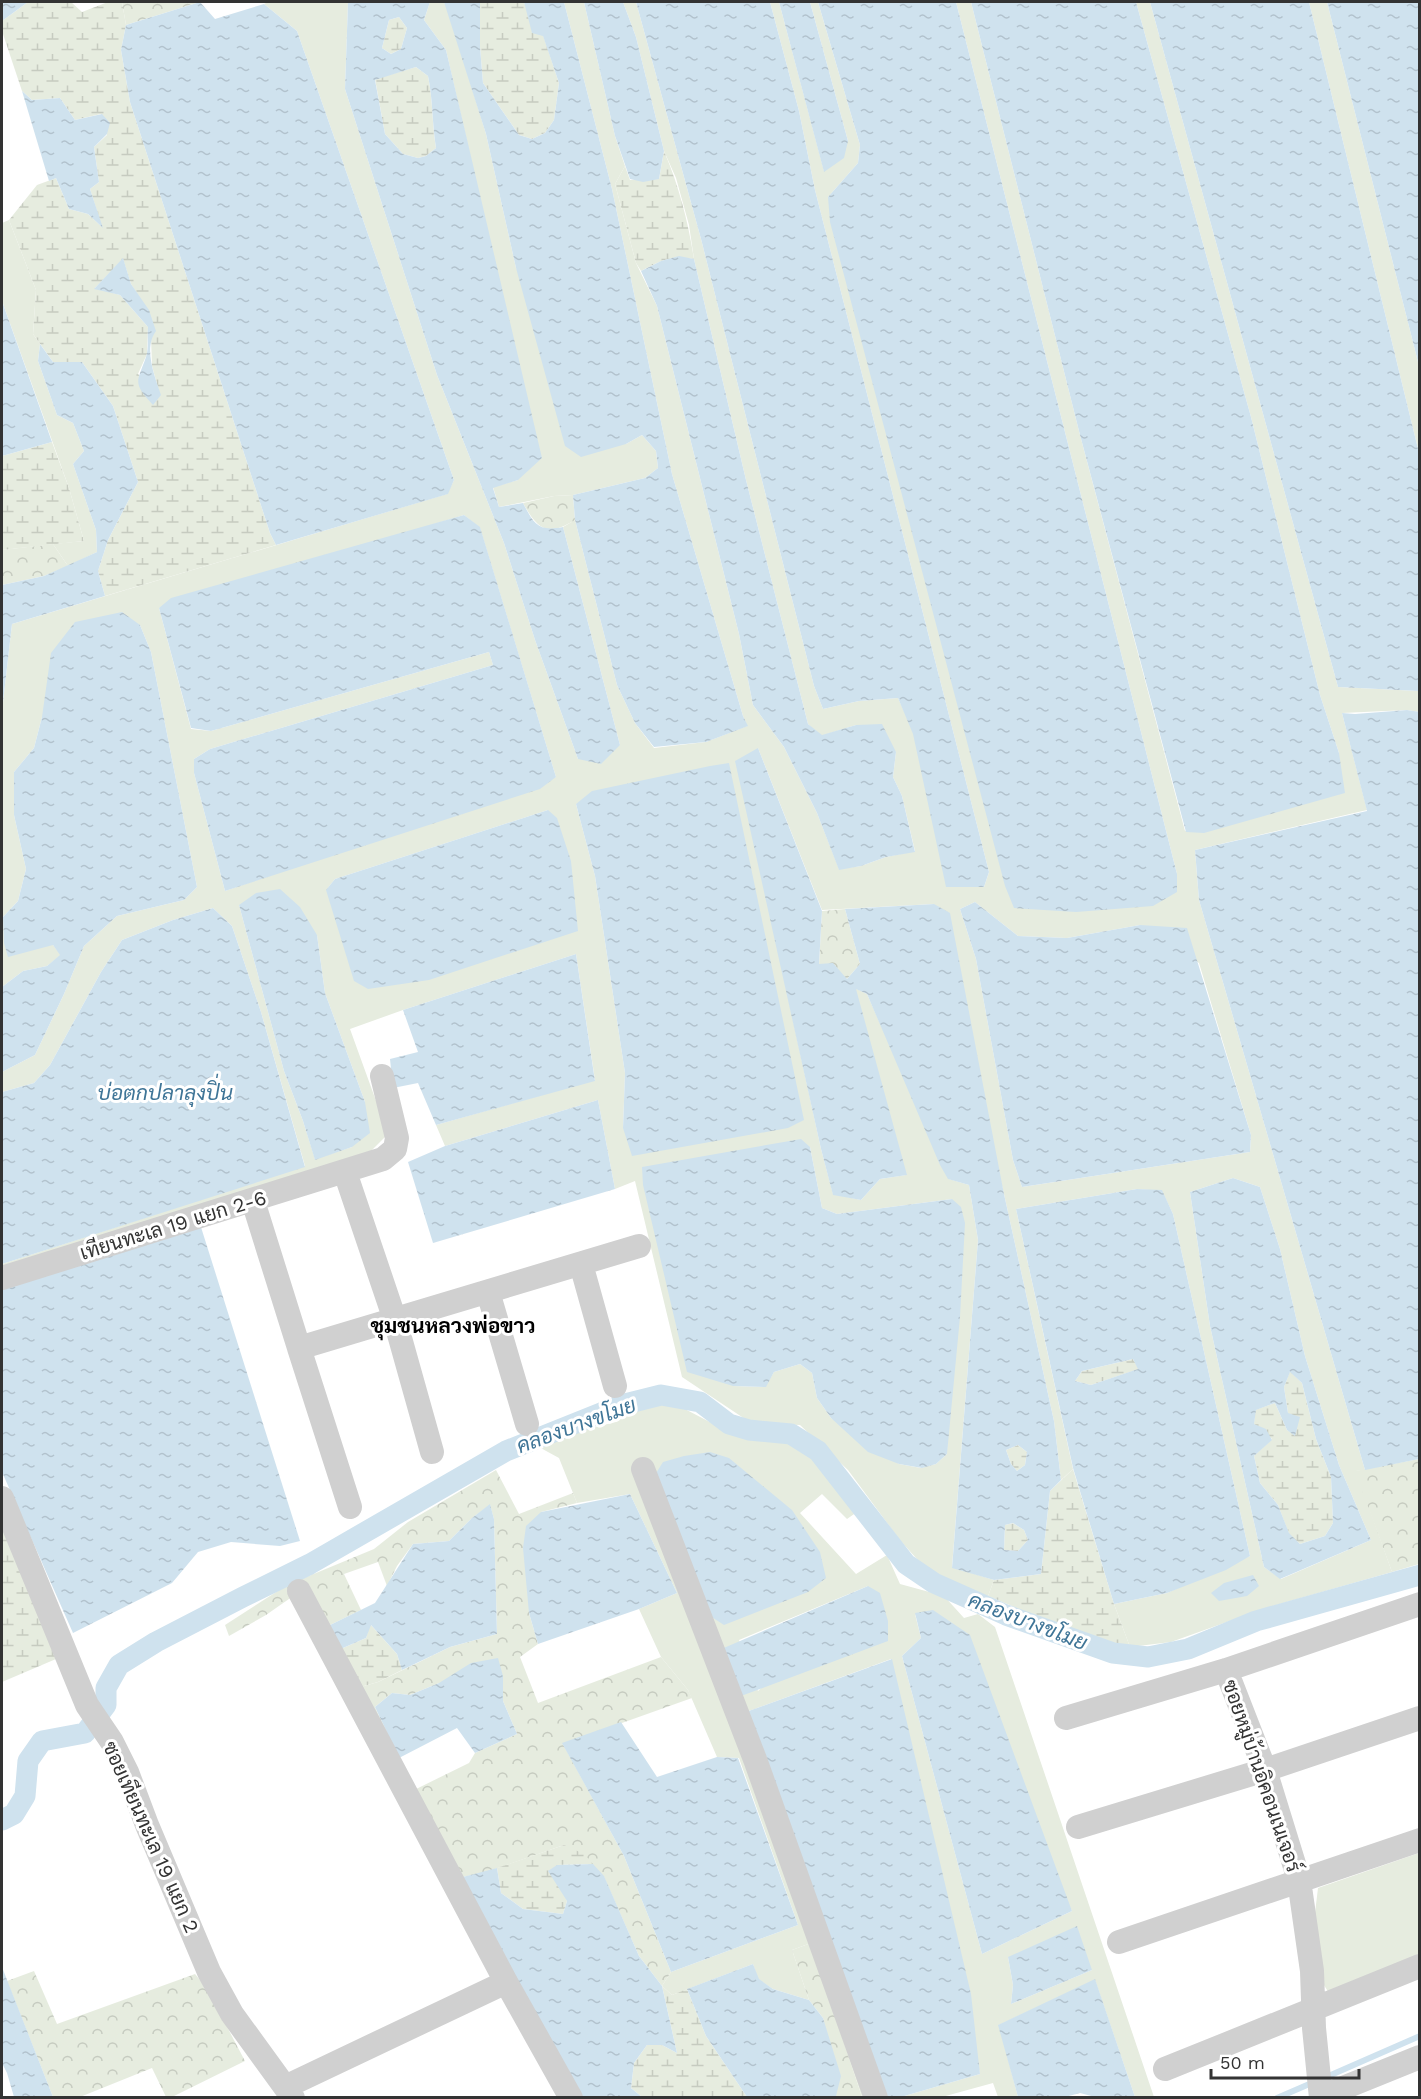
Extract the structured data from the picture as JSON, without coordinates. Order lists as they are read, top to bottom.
{
  "streets": {
    "street": ["เทียนทะเล 19 แยก 2-6", "ซอยหมู่บ้านอิคอนเนเจอร์", "ซอยเทียนทะเล 19 แยก 2"]
  },
  "districts": ["ชุมชนหลวงพ่อขาว"],
  "water": ["บ่อตกปลาลุงปิ่น", "คลองบางขโมย"],
  "scale_bar": "50 m"
}
